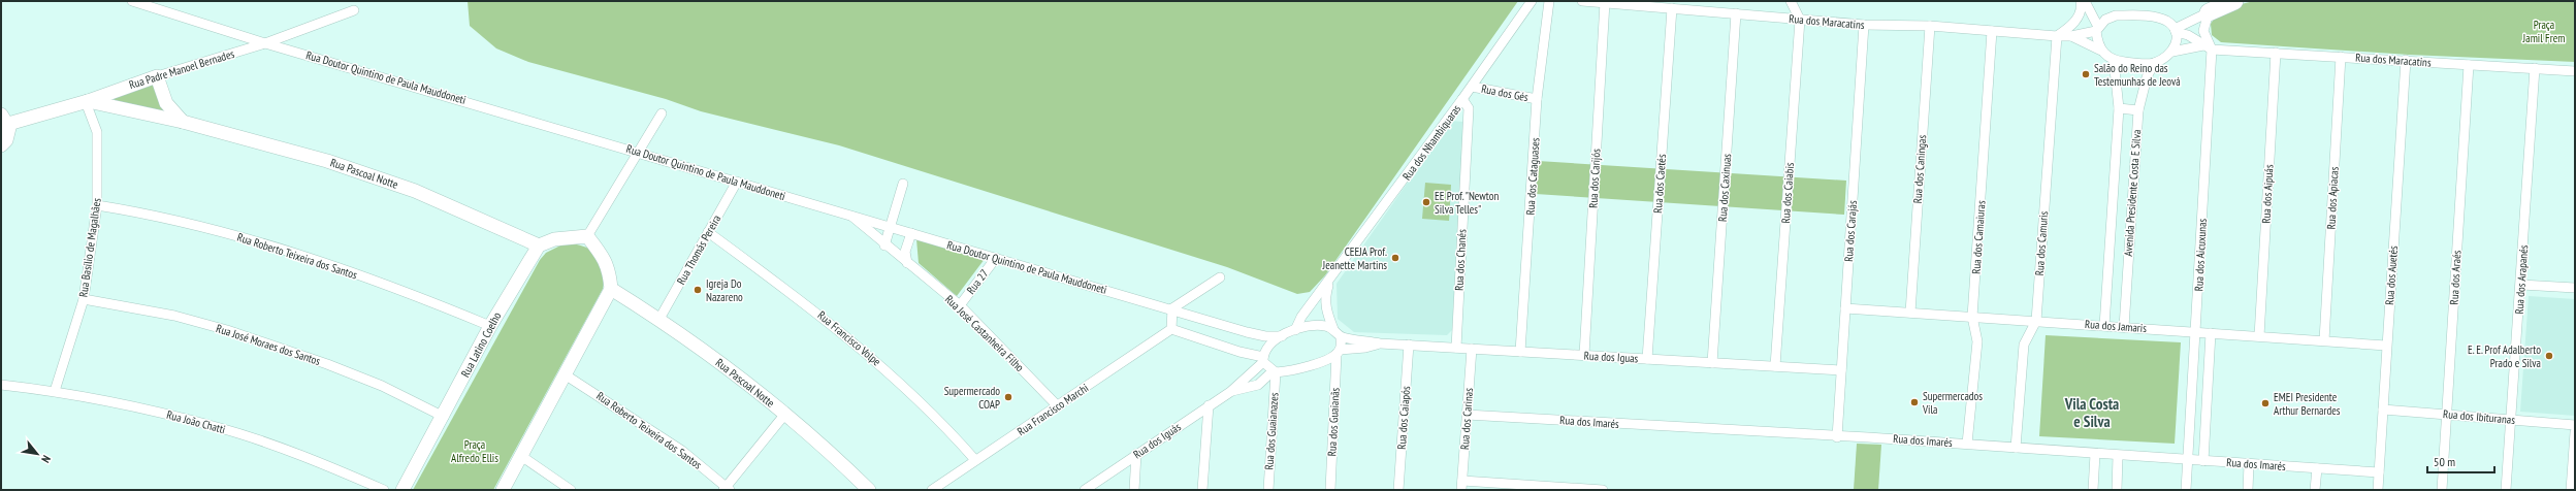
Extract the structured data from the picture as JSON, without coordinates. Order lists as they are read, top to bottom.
{
  "streets": {
    "street": [
      "Rua dos Maracatins",
      "Rua Padre Manoel Bernades",
      "Rua Doutor Quintino de Paula Mauddoneti",
      "Rua dos Gés",
      "Rua dos Nhambiquaras",
      "Rua dos Caningas",
      "Rua Pascoal Notte",
      "Rua dos Cataguases",
      "Rua dos Carijós",
      "Rua dos Caetés",
      "Rua dos Caxinuas",
      "Rua dos Caiabis",
      "Avenida Presidente Costa E Silva",
      "Rua dos Aipuás",
      "Rua dos Apiacas",
      "Rua dos Carajás",
      "Rua dos Camaiuras",
      "Rua dos Camuris",
      "Rua Basílio de Magalhães",
      "Rua Thomás Pereira",
      "Rua dos Aicuxunas",
      "Rua Roberto Teixeira dos Santos",
      "Rua dos Chanés",
      "Rua dos Auetés",
      "Rua dos Araés",
      "Rua dos Arapanés",
      "Rua 27",
      "Rua dos Jamaris",
      "Rua José Castanheira Filho",
      "Rua Francisco Volpe",
      "Rua José Moraes dos Santos",
      "Rua Latino Coelho",
      "Rua dos Iguas",
      "Rua Francisco Marchi",
      "Rua dos Ibituranas",
      "Rua dos Caiapós",
      "Rua dos Carinas",
      "Rua João Chatti",
      "Rua dos Guaianãs",
      "Rua dos Imarés",
      "Rua dos Guaianazes",
      "Rua dos Iguás"
    ]
  },
  "crossings": [
    ["Rua dos Maracatins", "Rua dos Caningas"],
    ["Rua dos Maracatins", "Rua dos Carijós"],
    ["Rua dos Maracatins", "Rua dos Caetés"],
    ["Rua dos Maracatins", "Rua dos Caxinuas"],
    ["Rua dos Maracatins", "Rua dos Caiabis"],
    ["Rua dos Maracatins", "Avenida Presidente Costa E Silva"],
    ["Rua dos Maracatins", "Rua dos Aipuás"],
    ["Rua dos Maracatins", "Rua dos Apiacas"],
    ["Rua dos Maracatins", "Rua dos Carajás"],
    ["Rua dos Maracatins", "Rua dos Camaiuras"],
    ["Rua dos Maracatins", "Rua dos Camuris"],
    ["Rua dos Maracatins", "Rua dos Aicuxunas"],
    ["Rua dos Maracatins", "Rua dos Auetés"],
    ["Rua dos Maracatins", "Rua dos Araés"],
    ["Rua dos Maracatins", "Rua dos Arapanés"],
    ["Rua Padre Manoel Bernades", "Rua Doutor Quintino de Paula Mauddoneti"],
    ["Rua Padre Manoel Bernades", "Rua Pascoal Notte"],
    ["Rua Padre Manoel Bernades", "Rua Basílio de Magalhães"],
    ["Rua Doutor Quintino de Paula Mauddoneti", "Rua Thomás Pereira"],
    ["Rua Doutor Quintino de Paula Mauddoneti", "Rua 27"],
    ["Rua Doutor Quintino de Paula Mauddoneti", "Rua José Castanheira Filho"],
    ["Rua dos Gés", "Rua dos Nhambiquaras"],
    ["Rua dos Gés", "Rua dos Cataguases"],
    ["Rua dos Nhambiquaras", "Rua dos Chanés"],
    ["Rua dos Caningas", "Rua dos Jamaris"],
    ["Rua Pascoal Notte", "Rua Basílio de Magalhães"],
    ["Rua Pascoal Notte", "Rua Thomás Pereira"],
    ["Rua Pascoal Notte", "Rua Latino Coelho"],
    ["Rua dos Cataguases", "Rua dos Iguas"],
    ["Rua dos Carijós", "Rua dos Iguas"],
    ["Rua dos Caetés", "Rua dos Iguas"],
    ["Rua dos Caxinuas", "Rua dos Iguas"],
    ["Rua dos Caiabis", "Rua dos Iguas"],
    ["Avenida Presidente Costa E Silva", "Rua dos Jamaris"],
    ["Rua dos Aipuás", "Rua dos Jamaris"],
    ["Rua dos Apiacas", "Rua dos Jamaris"],
    ["Rua dos Carajás", "Rua dos Jamaris"],
    ["Rua dos Carajás", "Rua dos Iguas"],
    ["Rua dos Carajás", "Rua dos Imarés"],
    ["Rua dos Camaiuras", "Rua dos Jamaris"],
    ["Rua dos Camaiuras", "Rua dos Imarés"],
    ["Rua dos Camuris", "Rua dos Jamaris"],
    ["Rua dos Camuris", "Rua dos Imarés"],
    ["Rua Basílio de Magalhães", "Rua Roberto Teixeira dos Santos"],
    ["Rua Basílio de Magalhães", "Rua José Moraes dos Santos"],
    ["Rua Basílio de Magalhães", "Rua João Chatti"],
    ["Rua Thomás Pereira", "Rua Francisco Volpe"],
    ["Rua dos Aicuxunas", "Rua dos Jamaris"],
    ["Rua dos Aicuxunas", "Rua dos Imarés"],
    ["Rua Roberto Teixeira dos Santos", "Rua Latino Coelho"],
    ["Rua dos Chanés", "Rua dos Iguas"],
    ["Rua dos Auetés", "Rua dos Jamaris"],
    ["Rua dos Auetés", "Rua dos Ibituranas"],
    ["Rua dos Auetés", "Rua dos Imarés"],
    ["Rua dos Araés", "Rua dos Ibituranas"],
    ["Rua dos Arapanés", "Rua dos Ibituranas"],
    ["Rua 27", "Rua José Castanheira Filho"],
    ["Rua José Castanheira Filho", "Rua Francisco Marchi"],
    ["Rua Francisco Volpe", "Rua Francisco Marchi"],
    ["Rua José Moraes dos Santos", "Rua Latino Coelho"],
    ["Rua dos Iguas", "Rua dos Caiapós"],
    ["Rua dos Iguas", "Rua dos Carinas"],
    ["Rua dos Iguas", "Rua dos Guaianãs"],
    ["Rua dos Iguas", "Rua dos Guaianazes"],
    ["Rua dos Iguas", "Rua dos Iguás"],
    ["Rua dos Carinas", "Rua dos Imarés"],
    ["Rua dos Guaianazes", "Rua dos Iguás"]
  ],
  "districts": ["Vila Costa e Silva"],
  "parks": ["Praça Jamil Frem", "Praça Alfredo Ellis"],
  "places": [
    "Salão do Reino das Testemunhas de Jeová",
    "EE Prof. \"Newton Silva Telles\"",
    "CEEJA Prof. Jeanette Martins",
    "Igreja Do Nazareno",
    "E. E. Prof Adalberto Prado e Silva",
    "Supermercado COAP",
    "Supermercados Vila",
    "EMEI Presidente Arthur Bernardes"
  ],
  "scale_bar": "50 m",
  "north": "bottom right"
}
